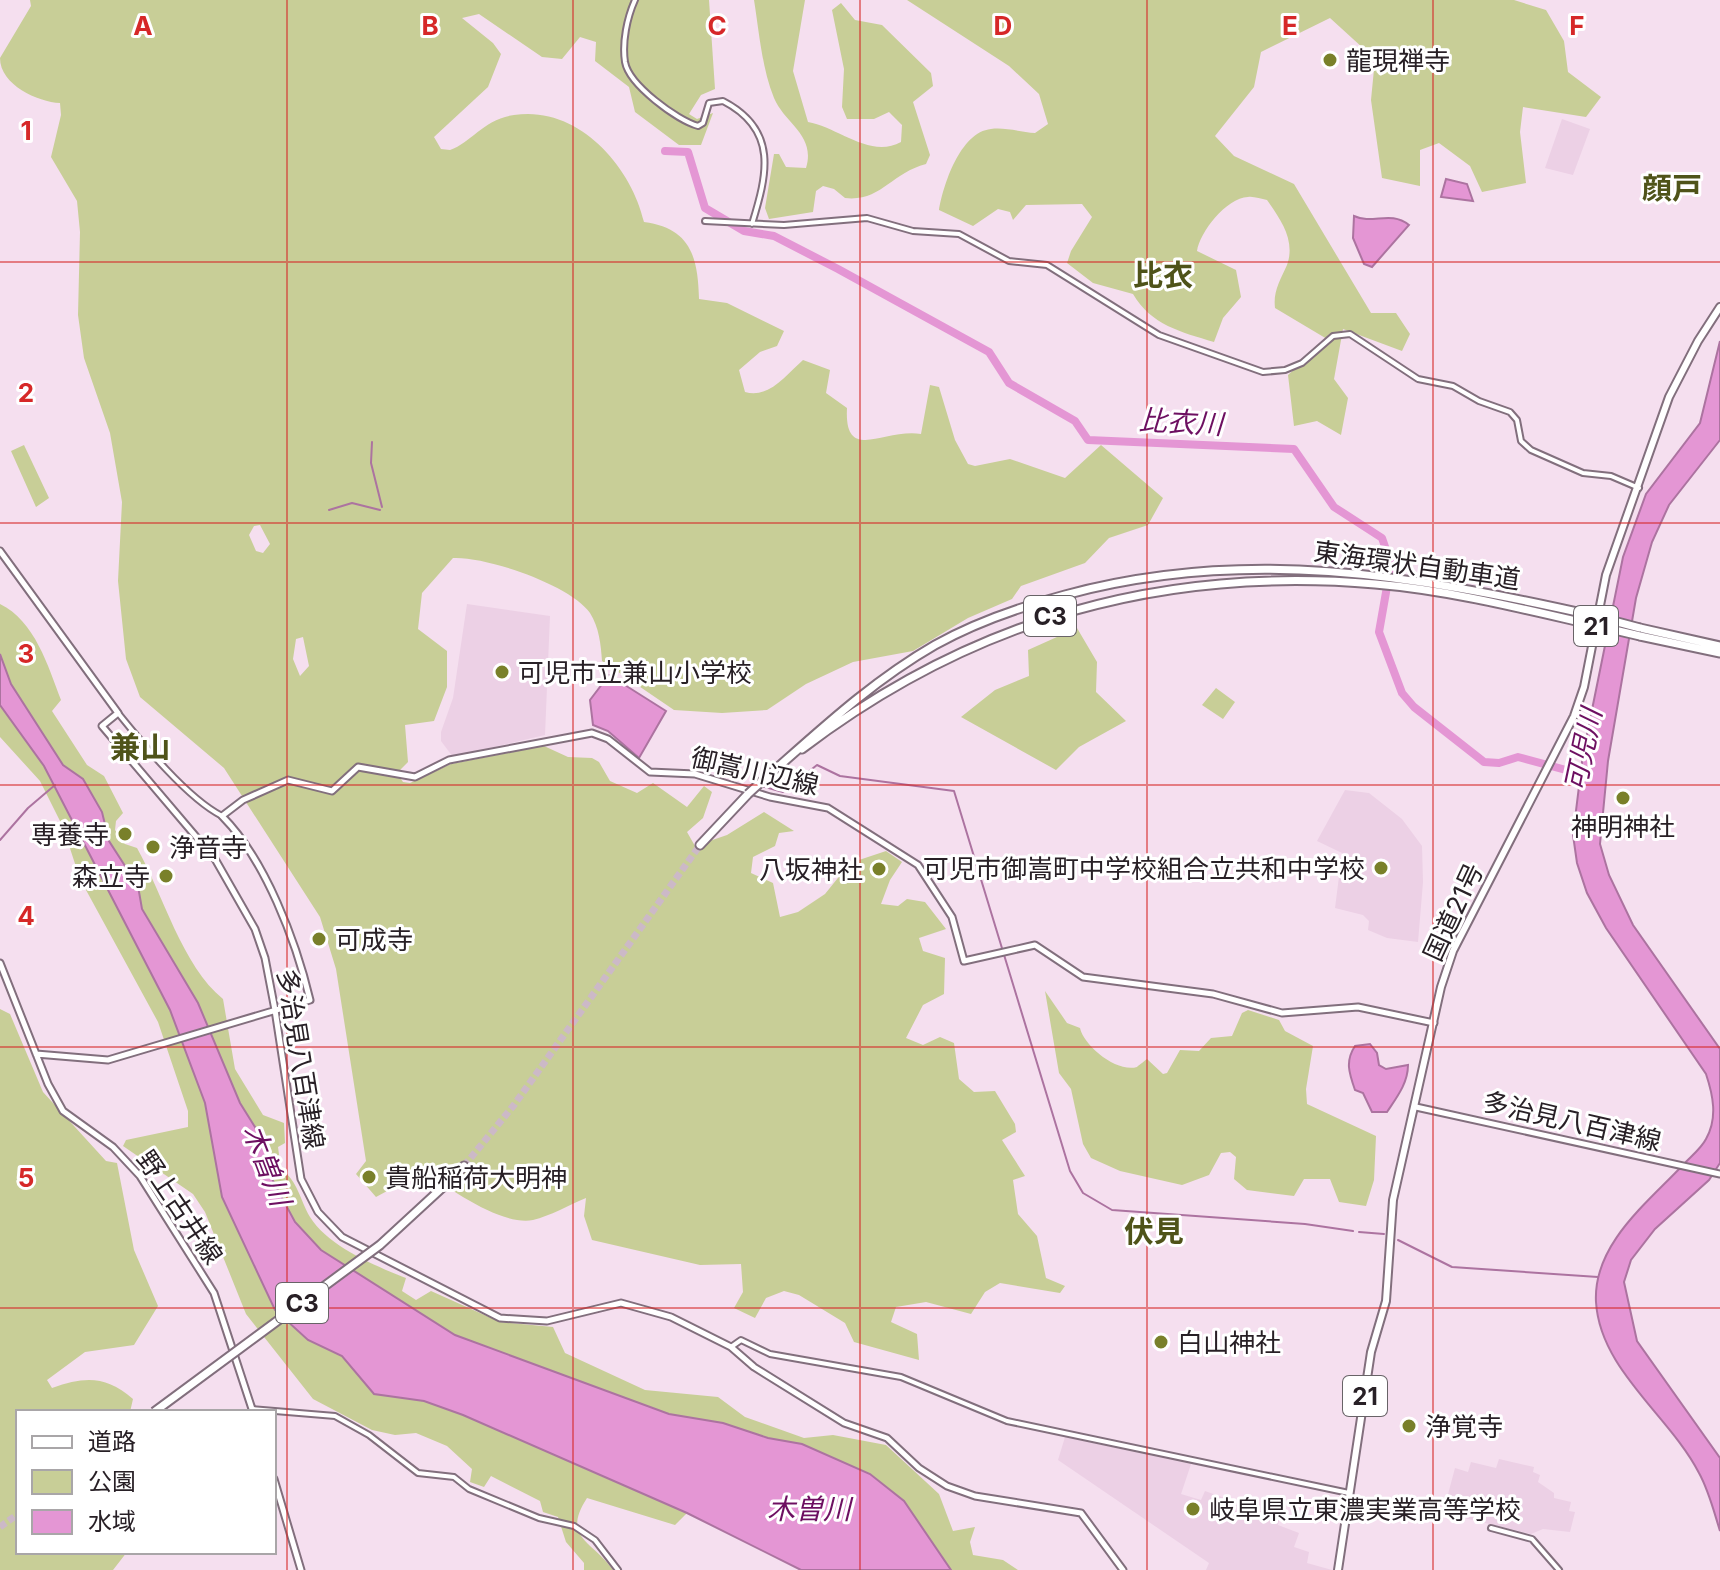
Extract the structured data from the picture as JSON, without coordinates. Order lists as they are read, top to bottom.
{
  "streets": {
    "highway": [
      "東海環状自動車道",
      "C3",
      "21",
      "国道21号"
    ],
    "main road": ["御嵩川辺線", "多治見八百津線", "野上古井線"]
  },
  "crossings": [
    ["御嵩川辺線", "国道21号"],
    ["国道21号", "多治見八百津線"]
  ],
  "districts": [
    "顔戸",
    "比衣",
    "兼山",
    "伏見"
  ],
  "water": ["比衣川", "可児川", "木曽川"],
  "places": [
    "龍現禅寺",
    "可児市立兼山小学校",
    "神明神社",
    "専養寺",
    "浄音寺",
    "可児市御嵩町中学校組合立共和中学校",
    "八坂神社",
    "森立寺",
    "可成寺",
    "貴船稲荷大明神",
    "白山神社",
    "浄覚寺",
    "岐阜県立東濃実業高等学校"
  ],
  "legend": ["道路", "公園", "水域"],
  "grid": {
    "columns": [
      "A",
      "B",
      "C",
      "D",
      "E",
      "F"
    ],
    "rows": [
      "1",
      "2",
      "3",
      "4",
      "5"
    ]
  }
}
